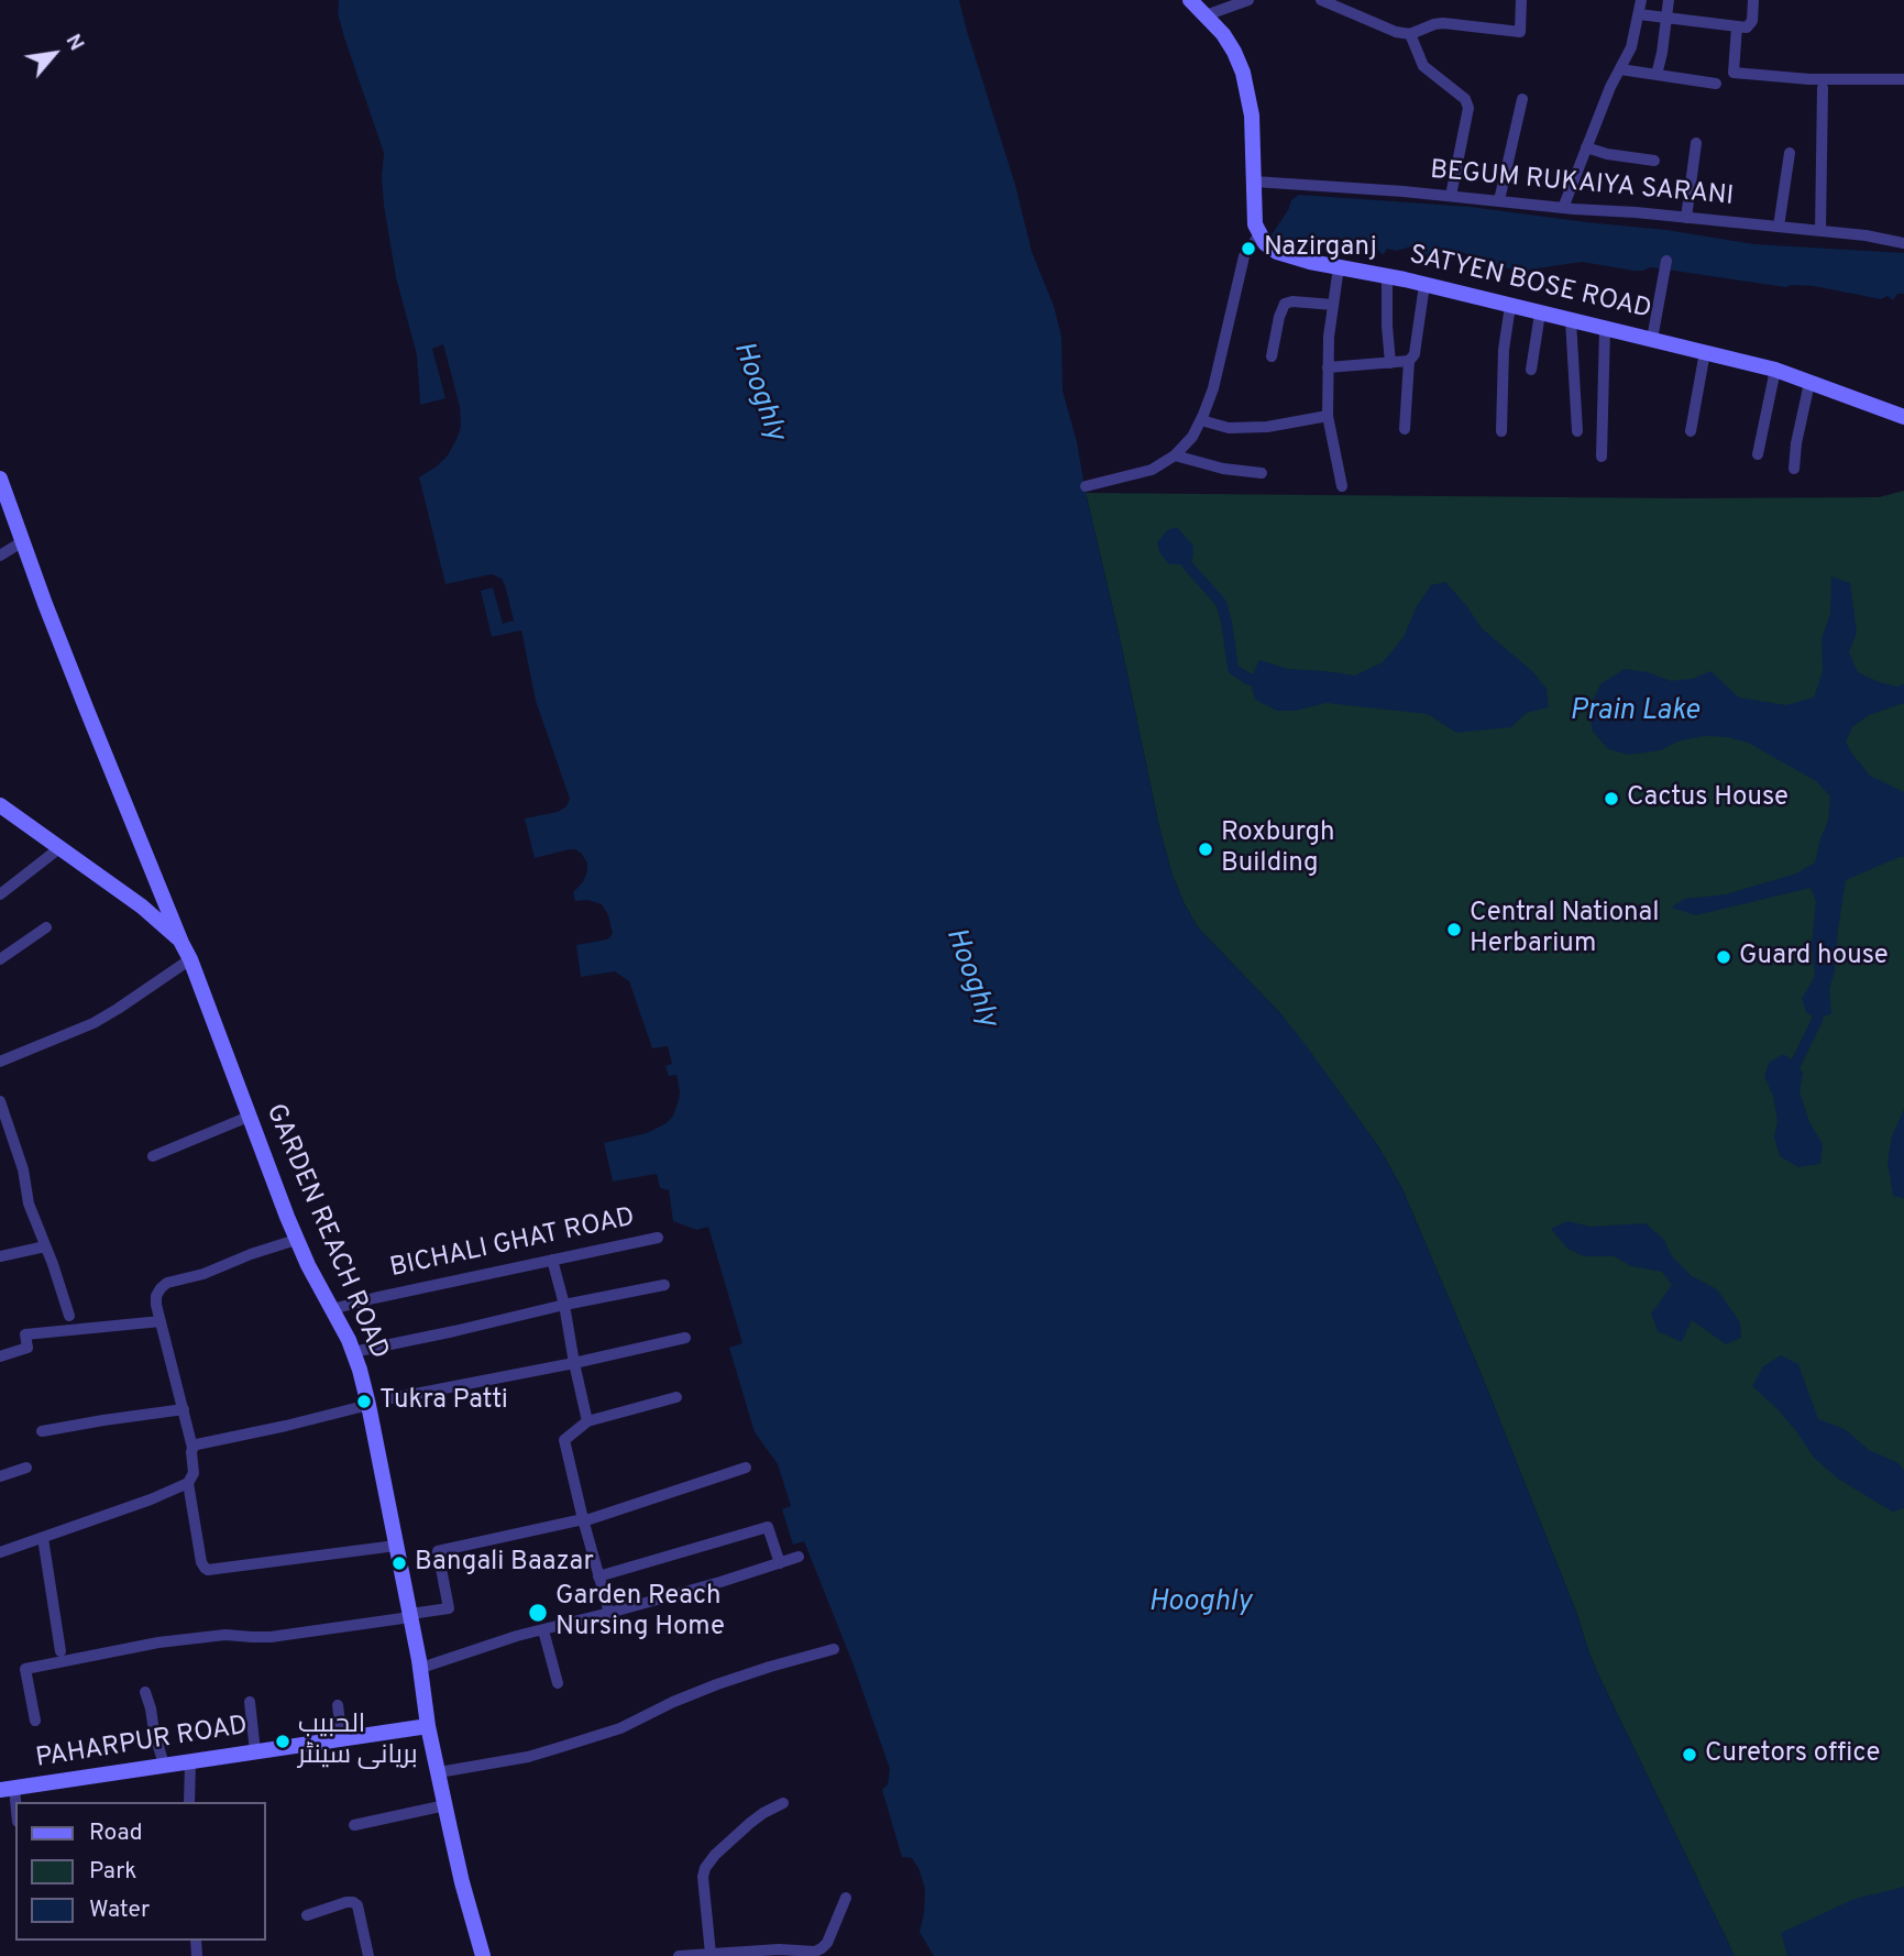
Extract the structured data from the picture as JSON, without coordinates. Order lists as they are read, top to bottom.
{
  "streets": {
    "main road": ["SATYEN BOSE ROAD", "GARDEN REACH ROAD", "PAHARPUR ROAD"],
    "street": ["BEGUM RUKAIYA SARANI", "BICHALI GHAT ROAD"]
  },
  "crossings": [
    ["GARDEN REACH ROAD", "BICHALI GHAT ROAD"],
    ["GARDEN REACH ROAD", "PAHARPUR ROAD"]
  ],
  "water": ["Hooghly", "Prain Lake"],
  "places": [
    "Nazirganj",
    "Cactus House",
    "Roxburgh Building",
    "Central National Herbarium",
    "Guard house",
    "Tukra Patti",
    "Bangali Baazar",
    "Garden Reach Nursing Home",
    "الحبیب بریانی سینٹر",
    "Curetors office"
  ],
  "legend": ["Road", "Park", "Water"],
  "north": "top right"
}
